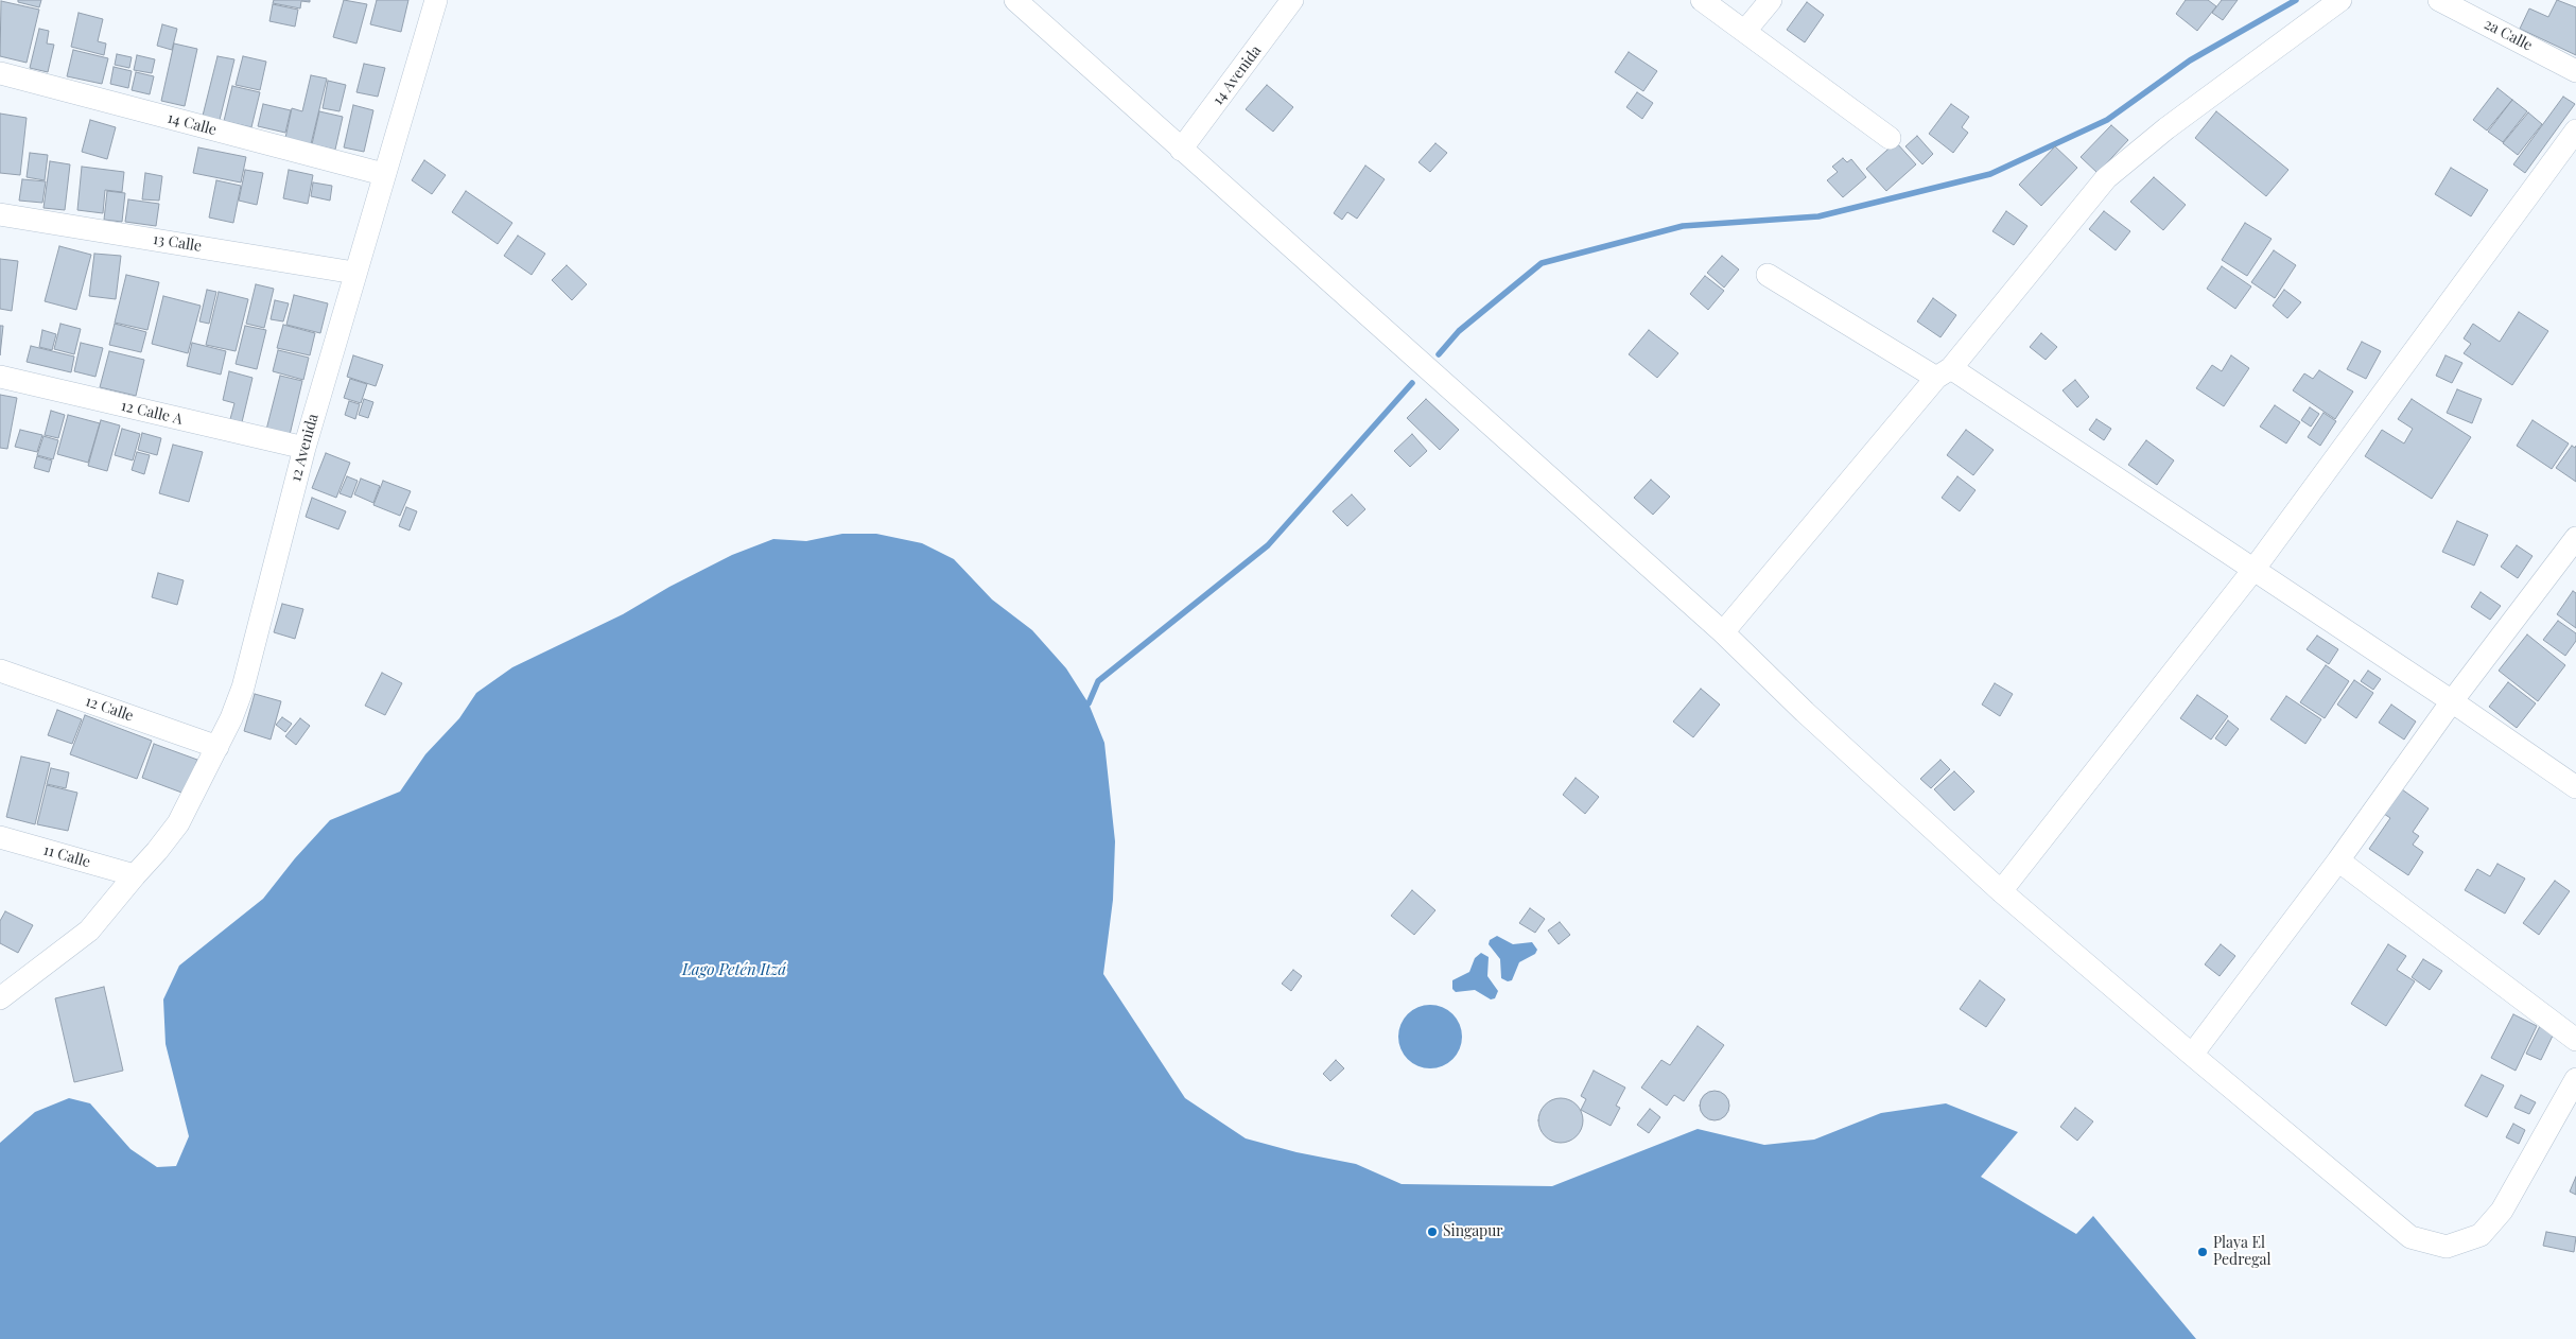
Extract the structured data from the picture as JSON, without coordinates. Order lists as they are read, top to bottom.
{
  "streets": {
    "street": [
      "2a Calle",
      "14 Avenida",
      "14 Calle",
      "13 Calle",
      "12 Calle A",
      "12 Avenida",
      "12 Calle",
      "11 Calle"
    ]
  },
  "crossings": [
    ["14 Calle", "12 Avenida"],
    ["13 Calle", "12 Avenida"],
    ["12 Calle A", "12 Avenida"],
    ["12 Avenida", "12 Calle"],
    ["12 Avenida", "11 Calle"]
  ],
  "water": ["Lago Petén Itzá"],
  "places": ["Singapur", "Playa El Pedregal"]
}
